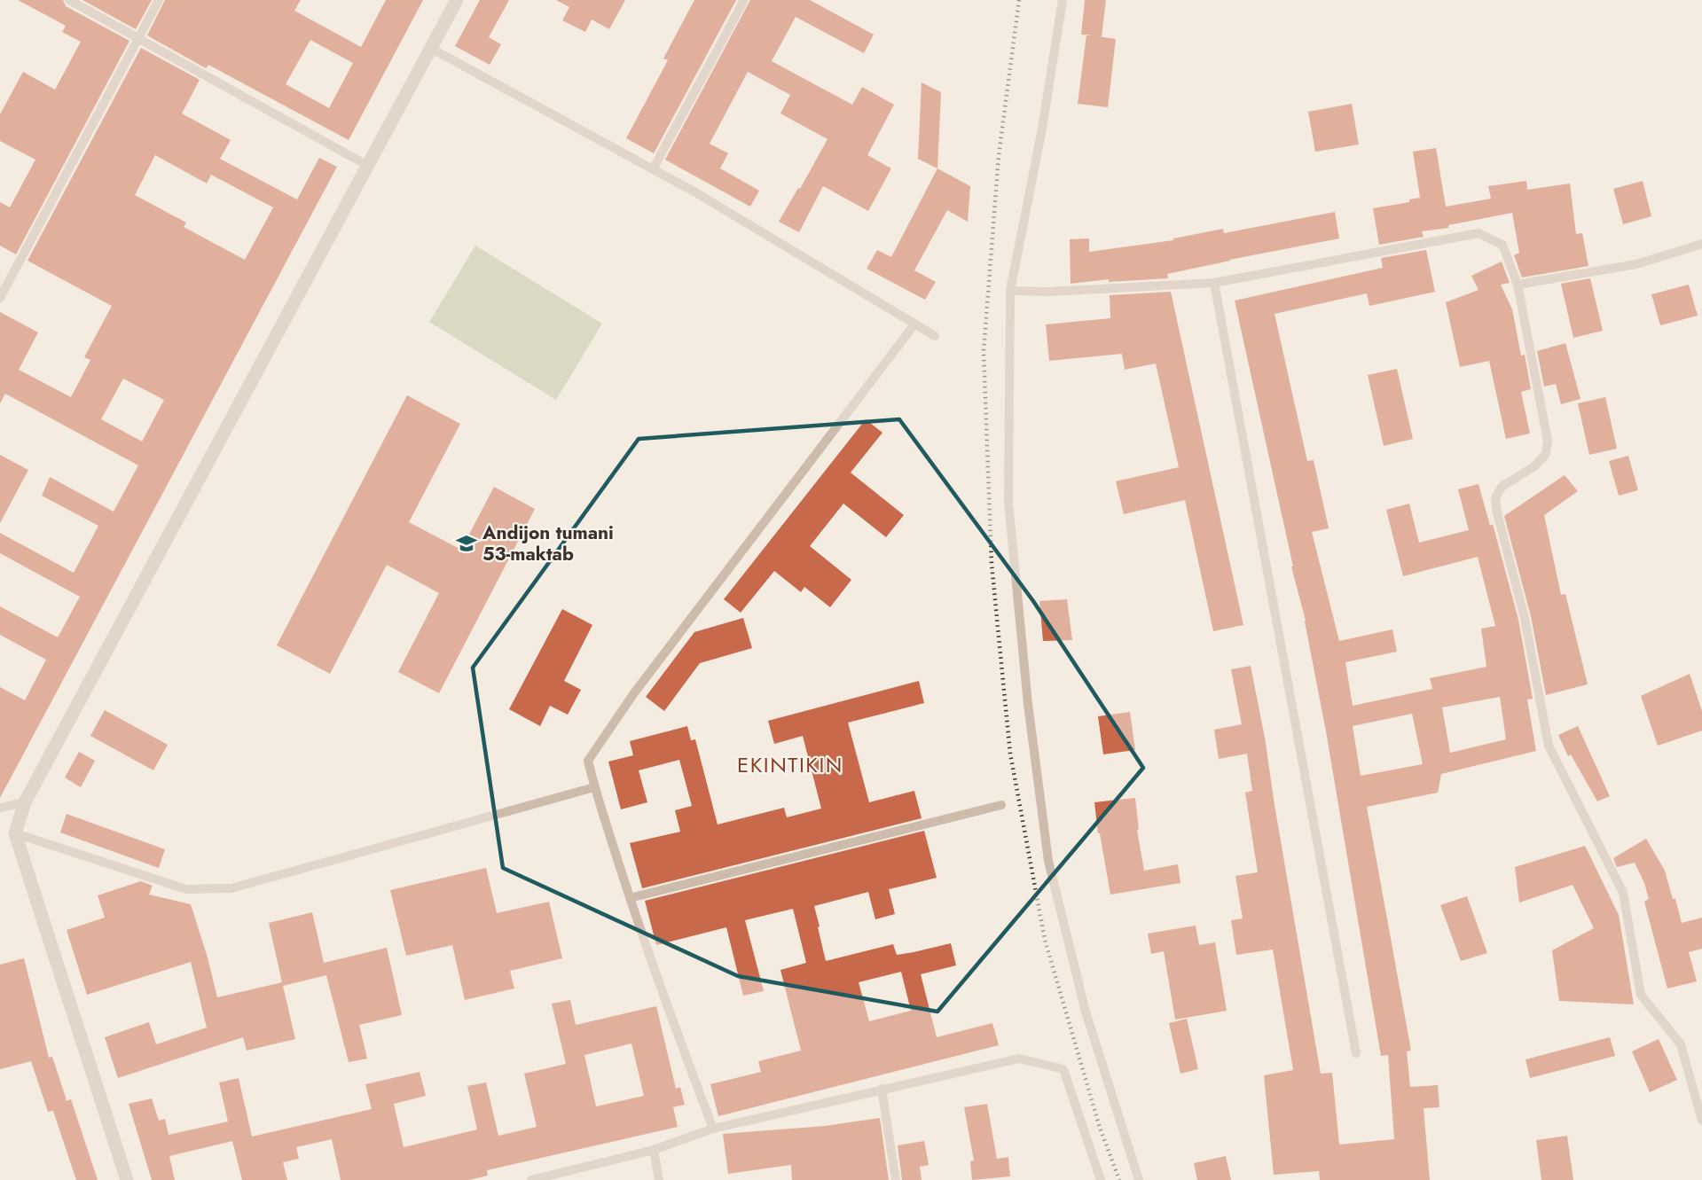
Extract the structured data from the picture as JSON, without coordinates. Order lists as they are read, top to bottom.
{
  "districts": ["EKINTIKIN"],
  "places": {
    "school or university": ["Andijon tumani 53-maktab"]
  }
}
